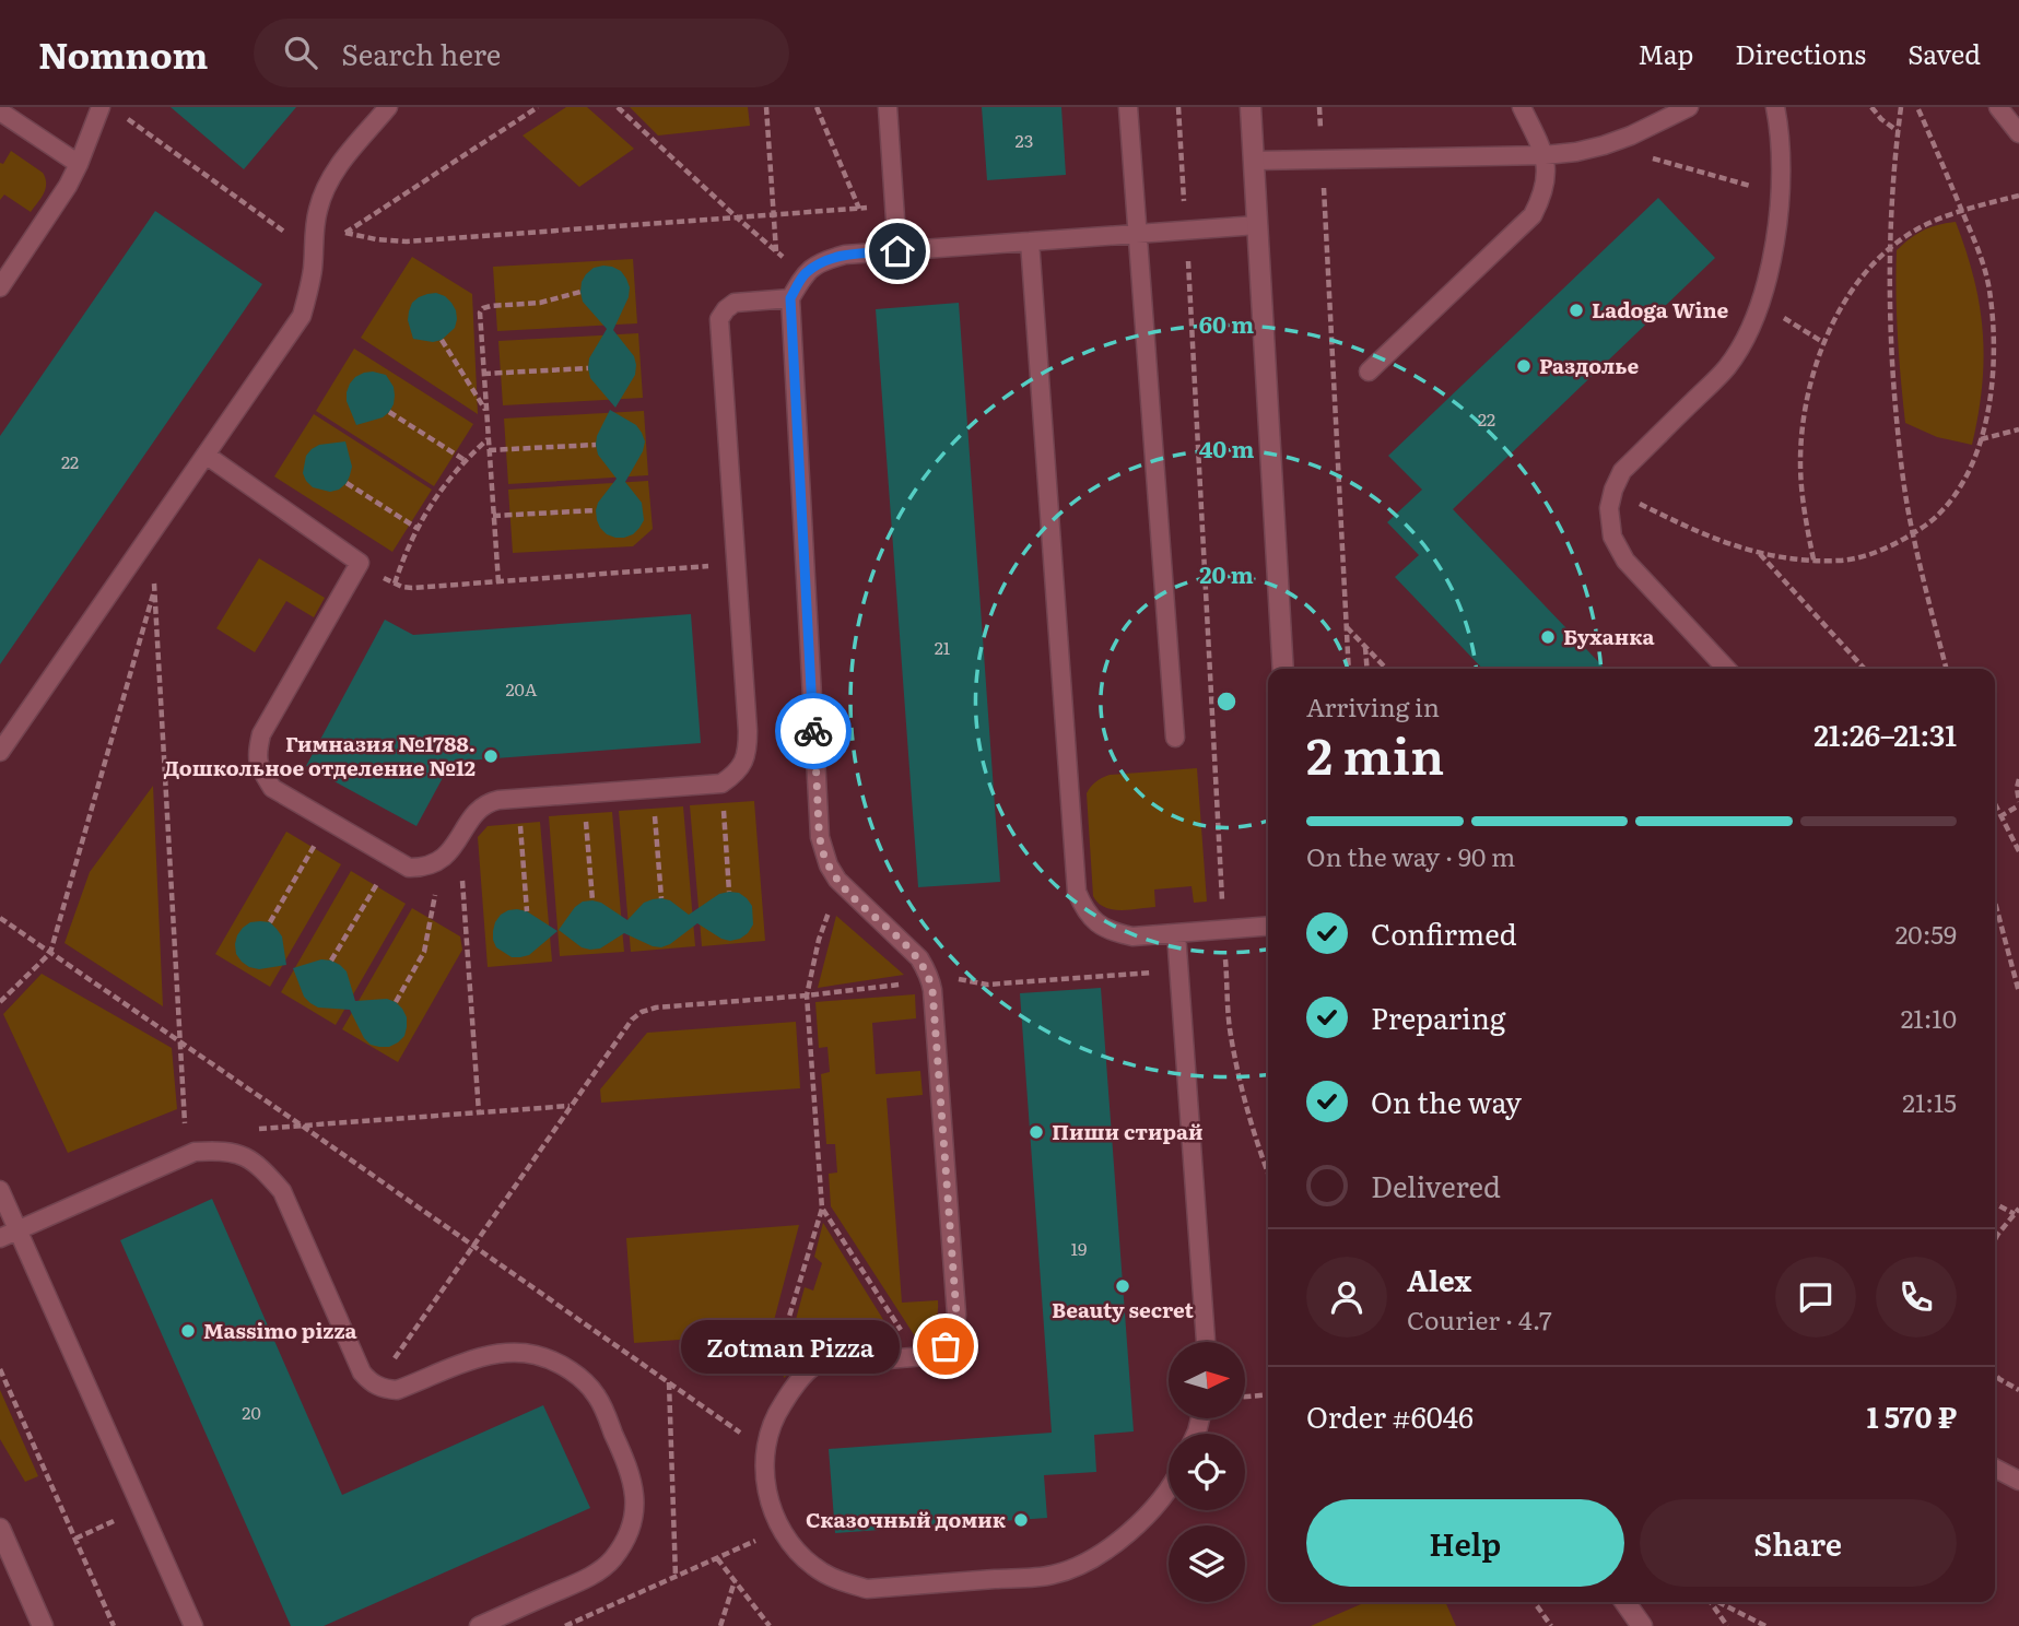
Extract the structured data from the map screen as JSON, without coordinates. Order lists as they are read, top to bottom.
{
  "places": [
    "Ladoga Wine",
    "Раздолье",
    "Буханка",
    "Гимназия №1788. Дошкольное отделение №12",
    "Пиши стирай",
    "Beauty secret",
    "Massimo pizza",
    "Zotman Pizza",
    "Сказочный домик"
  ],
  "house_numbers": [
    "23",
    "22",
    "22",
    "21",
    "20А",
    "19",
    "20"
  ],
  "north": "right",
  "page": {
    "header": "Nomnom",
    "search": "Search here",
    "nav": ["Map", "Directions", "Saved"],
    "heading": ["2 min", "Arriving in", "21:26–21:31"],
    "panel": [
      "Alex",
      "Courier · 4.7",
      "Order #6046",
      "1 570 ₽"
    ],
    "bar": "On the way · 90 m",
    "list": [
      ["Confirmed", "20:59"],
      ["Preparing", "21:10"],
      ["On the way", "21:15"],
      "Delivered"
    ],
    "bubble": "Zotman Pizza",
    "buttons": ["Help", "Share"]
  },
  "rings": ["60 m", "40 m", "20 m"]
}
